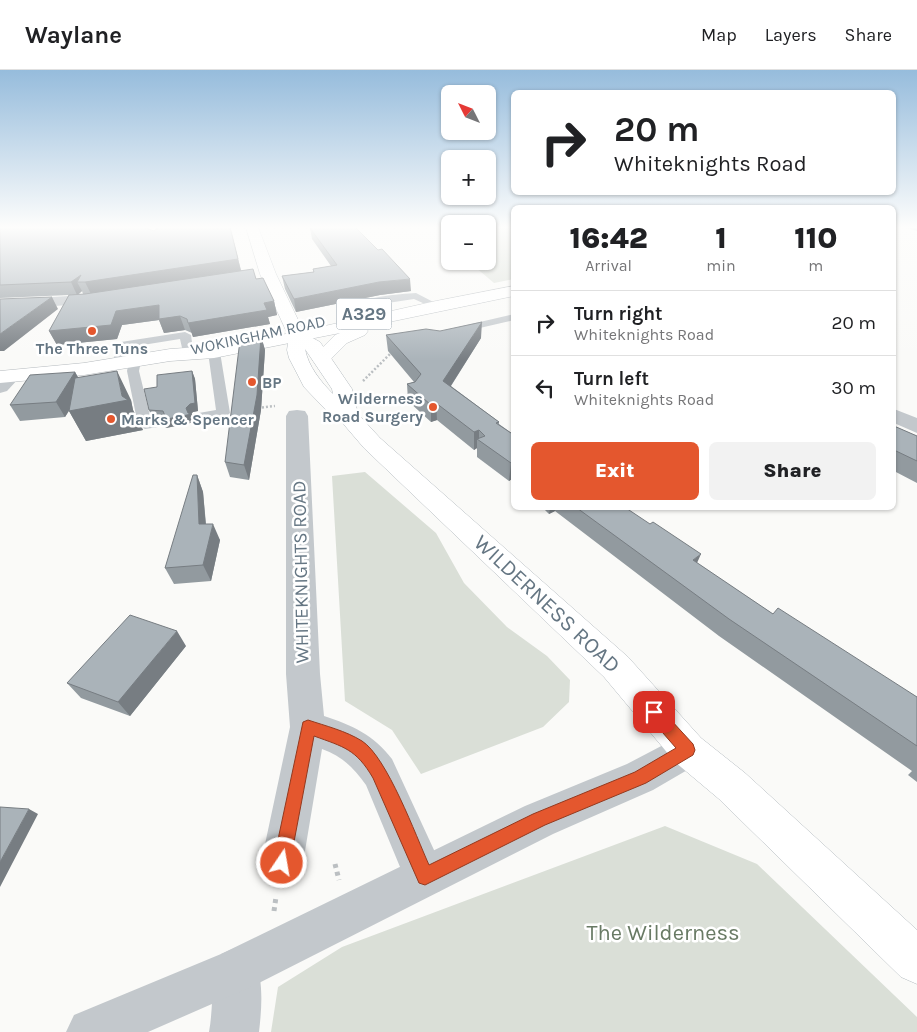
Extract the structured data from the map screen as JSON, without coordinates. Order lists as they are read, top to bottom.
{
  "streets": {
    "main road": ["A329", "WOKINGHAM ROAD", "WILDERNESS ROAD"],
    "street": ["WHITEKNIGHTS ROAD"]
  },
  "crossings": [
    ["WOKINGHAM ROAD", "WILDERNESS ROAD"]
  ],
  "parks": ["The Wilderness"],
  "places": [
    "The Three Tuns",
    "BP",
    "Wilderness Road Surgery",
    "Marks & Spencer"
  ],
  "north": "top left",
  "page": {
    "header": "Waylane",
    "nav": ["Map", "Layers", "Share"],
    "map_buttons": ["+", "−"],
    "turn": ["20 m", "Whiteknights Road"],
    "eta": [
      "16:42",
      "Arrival",
      "1",
      "min",
      "110",
      "m"
    ],
    "list": [
      {
        "name": "Turn right",
        "note": "Whiteknights Road",
        "value": "20 m"
      },
      {
        "name": "Turn left",
        "note": "Whiteknights Road",
        "value": "30 m"
      }
    ],
    "buttons": ["Exit", "Share"]
  }
}
